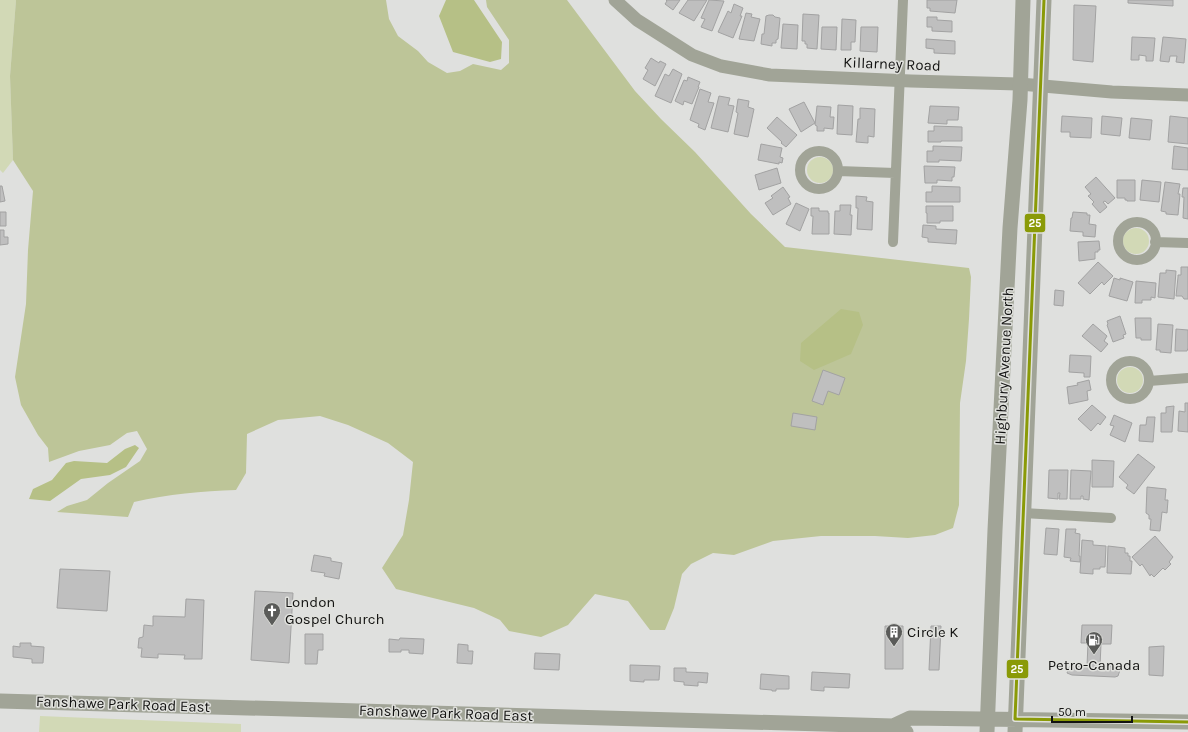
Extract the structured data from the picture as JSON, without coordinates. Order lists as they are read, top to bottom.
{
  "streets": {
    "main road": ["Highbury Avenue North", "Fanshawe Park Road East"],
    "street": ["Killarney Road"]
  },
  "crossings": [
    ["Killarney Road", "Highbury Avenue North"],
    ["Highbury Avenue North", "Fanshawe Park Road East"]
  ],
  "places": {
    "church": ["London Gospel Church"],
    "building": ["Circle K"],
    "fuel station": ["Petro-Canada"]
  },
  "lines": ["transit line 25"],
  "scale_bar": "50 m"
}
